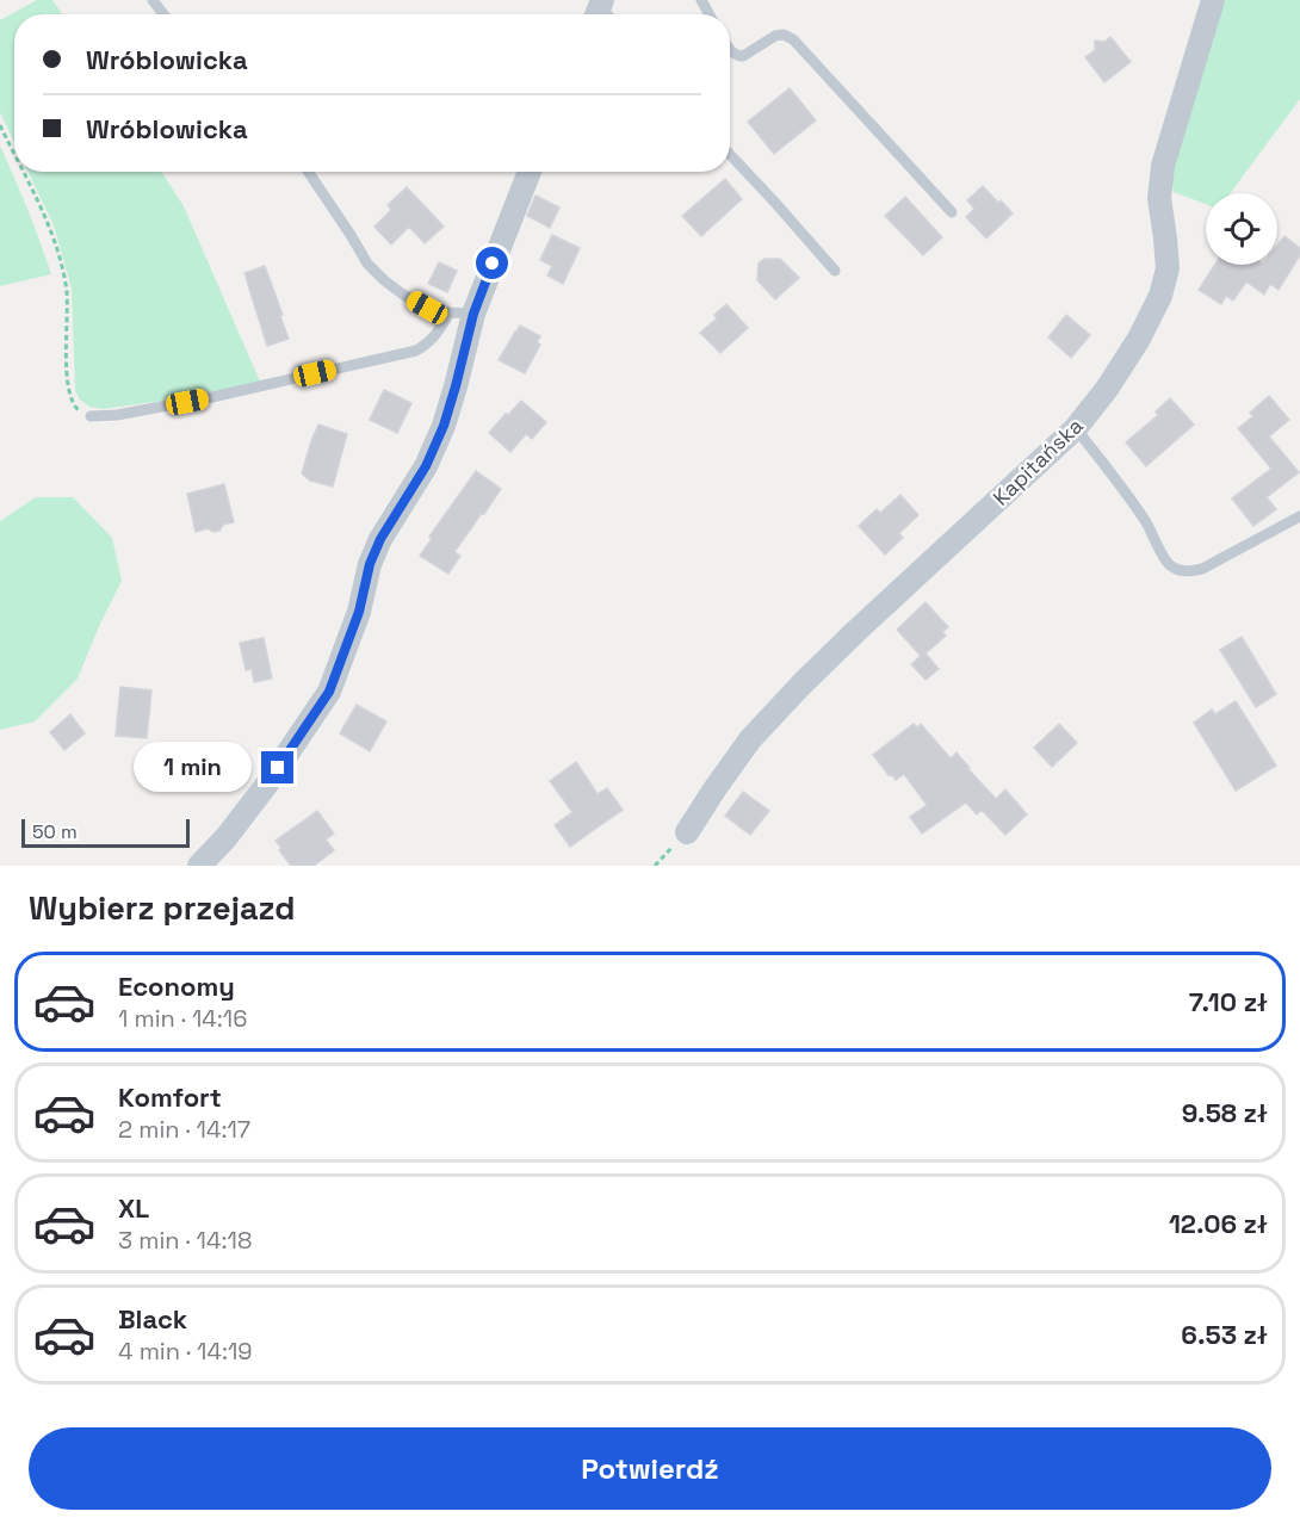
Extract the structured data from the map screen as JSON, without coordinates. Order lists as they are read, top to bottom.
{
  "streets": {
    "street": ["Kapitańska"]
  },
  "scale_bar": "50 m",
  "page": {
    "banner": ["Wróblowicka", "Wróblowicka"],
    "bubble": "1 min",
    "scale": "50 m",
    "heading": "Wybierz przejazd",
    "list": [
      {
        "name": "Economy",
        "note": "1 min · 14:16",
        "value": "7.10 zł"
      },
      {
        "name": "Komfort",
        "note": "2 min · 14:17",
        "value": "9.58 zł"
      },
      {
        "name": "XL",
        "note": "3 min · 14:18",
        "value": "12.06 zł"
      },
      {
        "name": "Black",
        "note": "4 min · 14:19",
        "value": "6.53 zł"
      }
    ],
    "buttons": "Potwierdź"
  }
}
